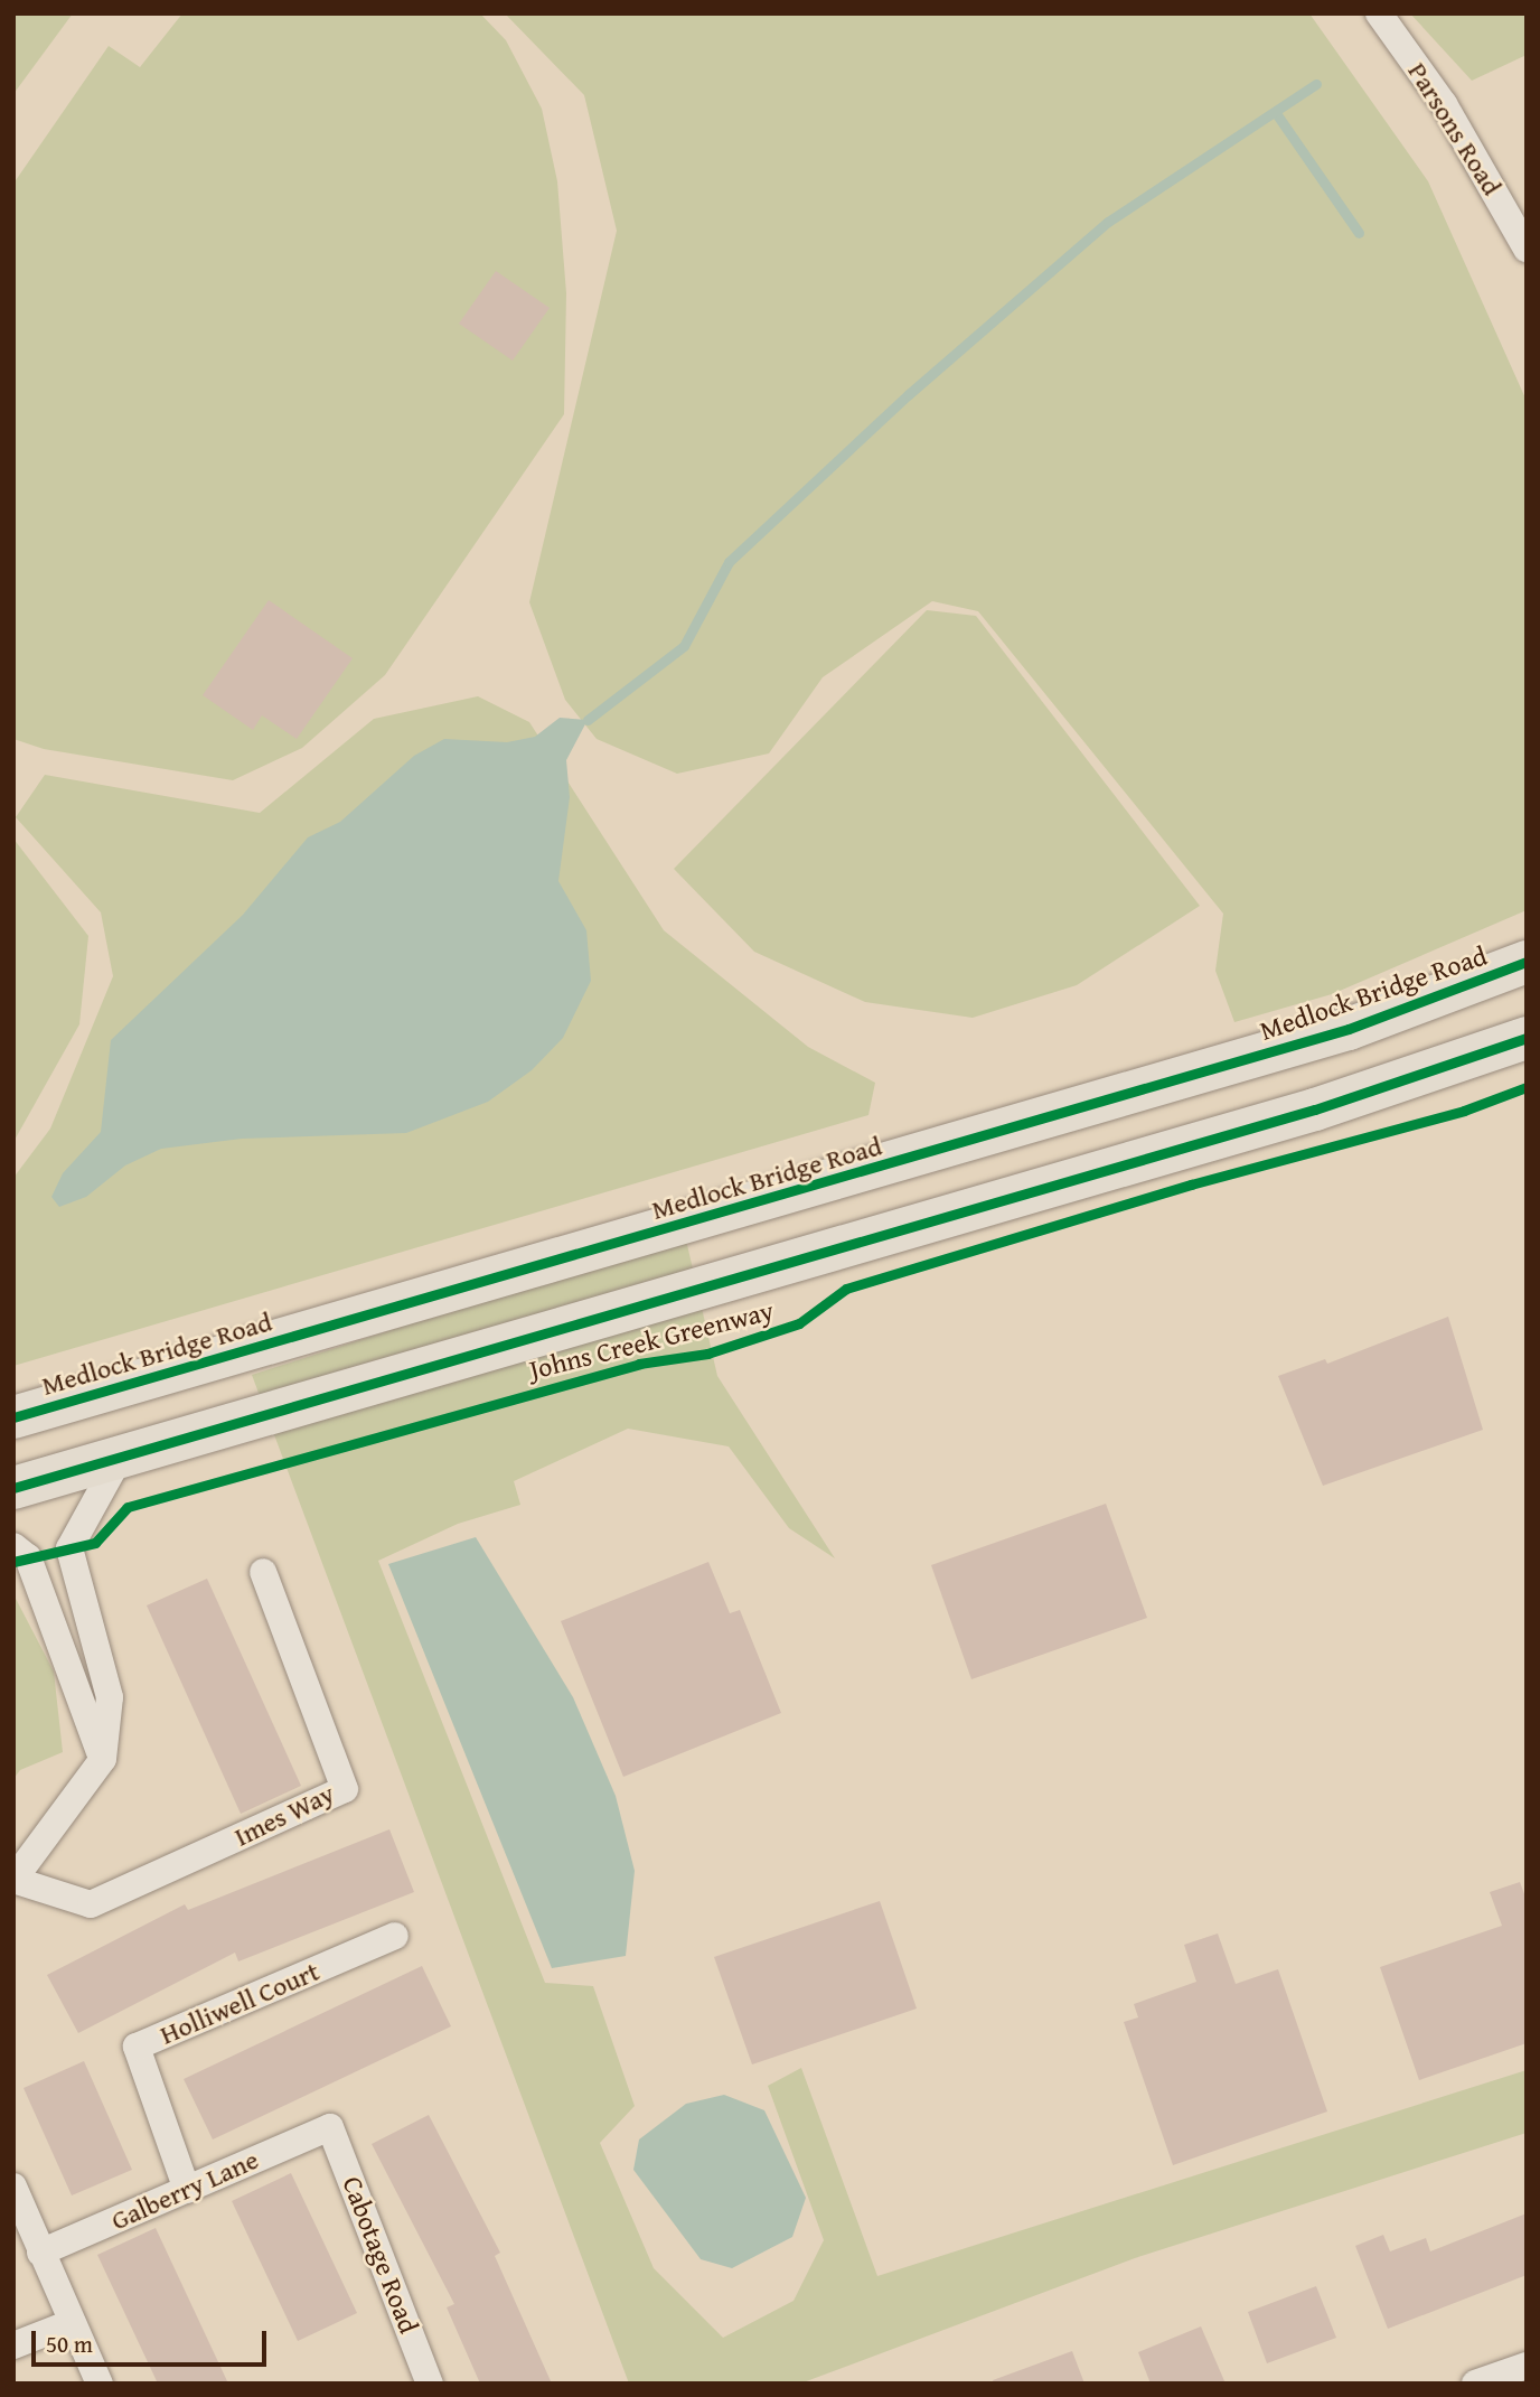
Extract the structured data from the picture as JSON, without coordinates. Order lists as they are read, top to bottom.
{
  "streets": {
    "highway": ["Medlock Bridge Road"],
    "street": [
      "Parsons Road",
      "Imes Way",
      "Holliwell Court",
      "Galberry Lane",
      "Cabotage Road"
    ],
    "cycle path": ["Johns Creek Greenway"]
  },
  "crossings": [
    ["Holliwell Court", "Galberry Lane"],
    ["Galberry Lane", "Cabotage Road"]
  ],
  "scale_bar": "50 m"
}
